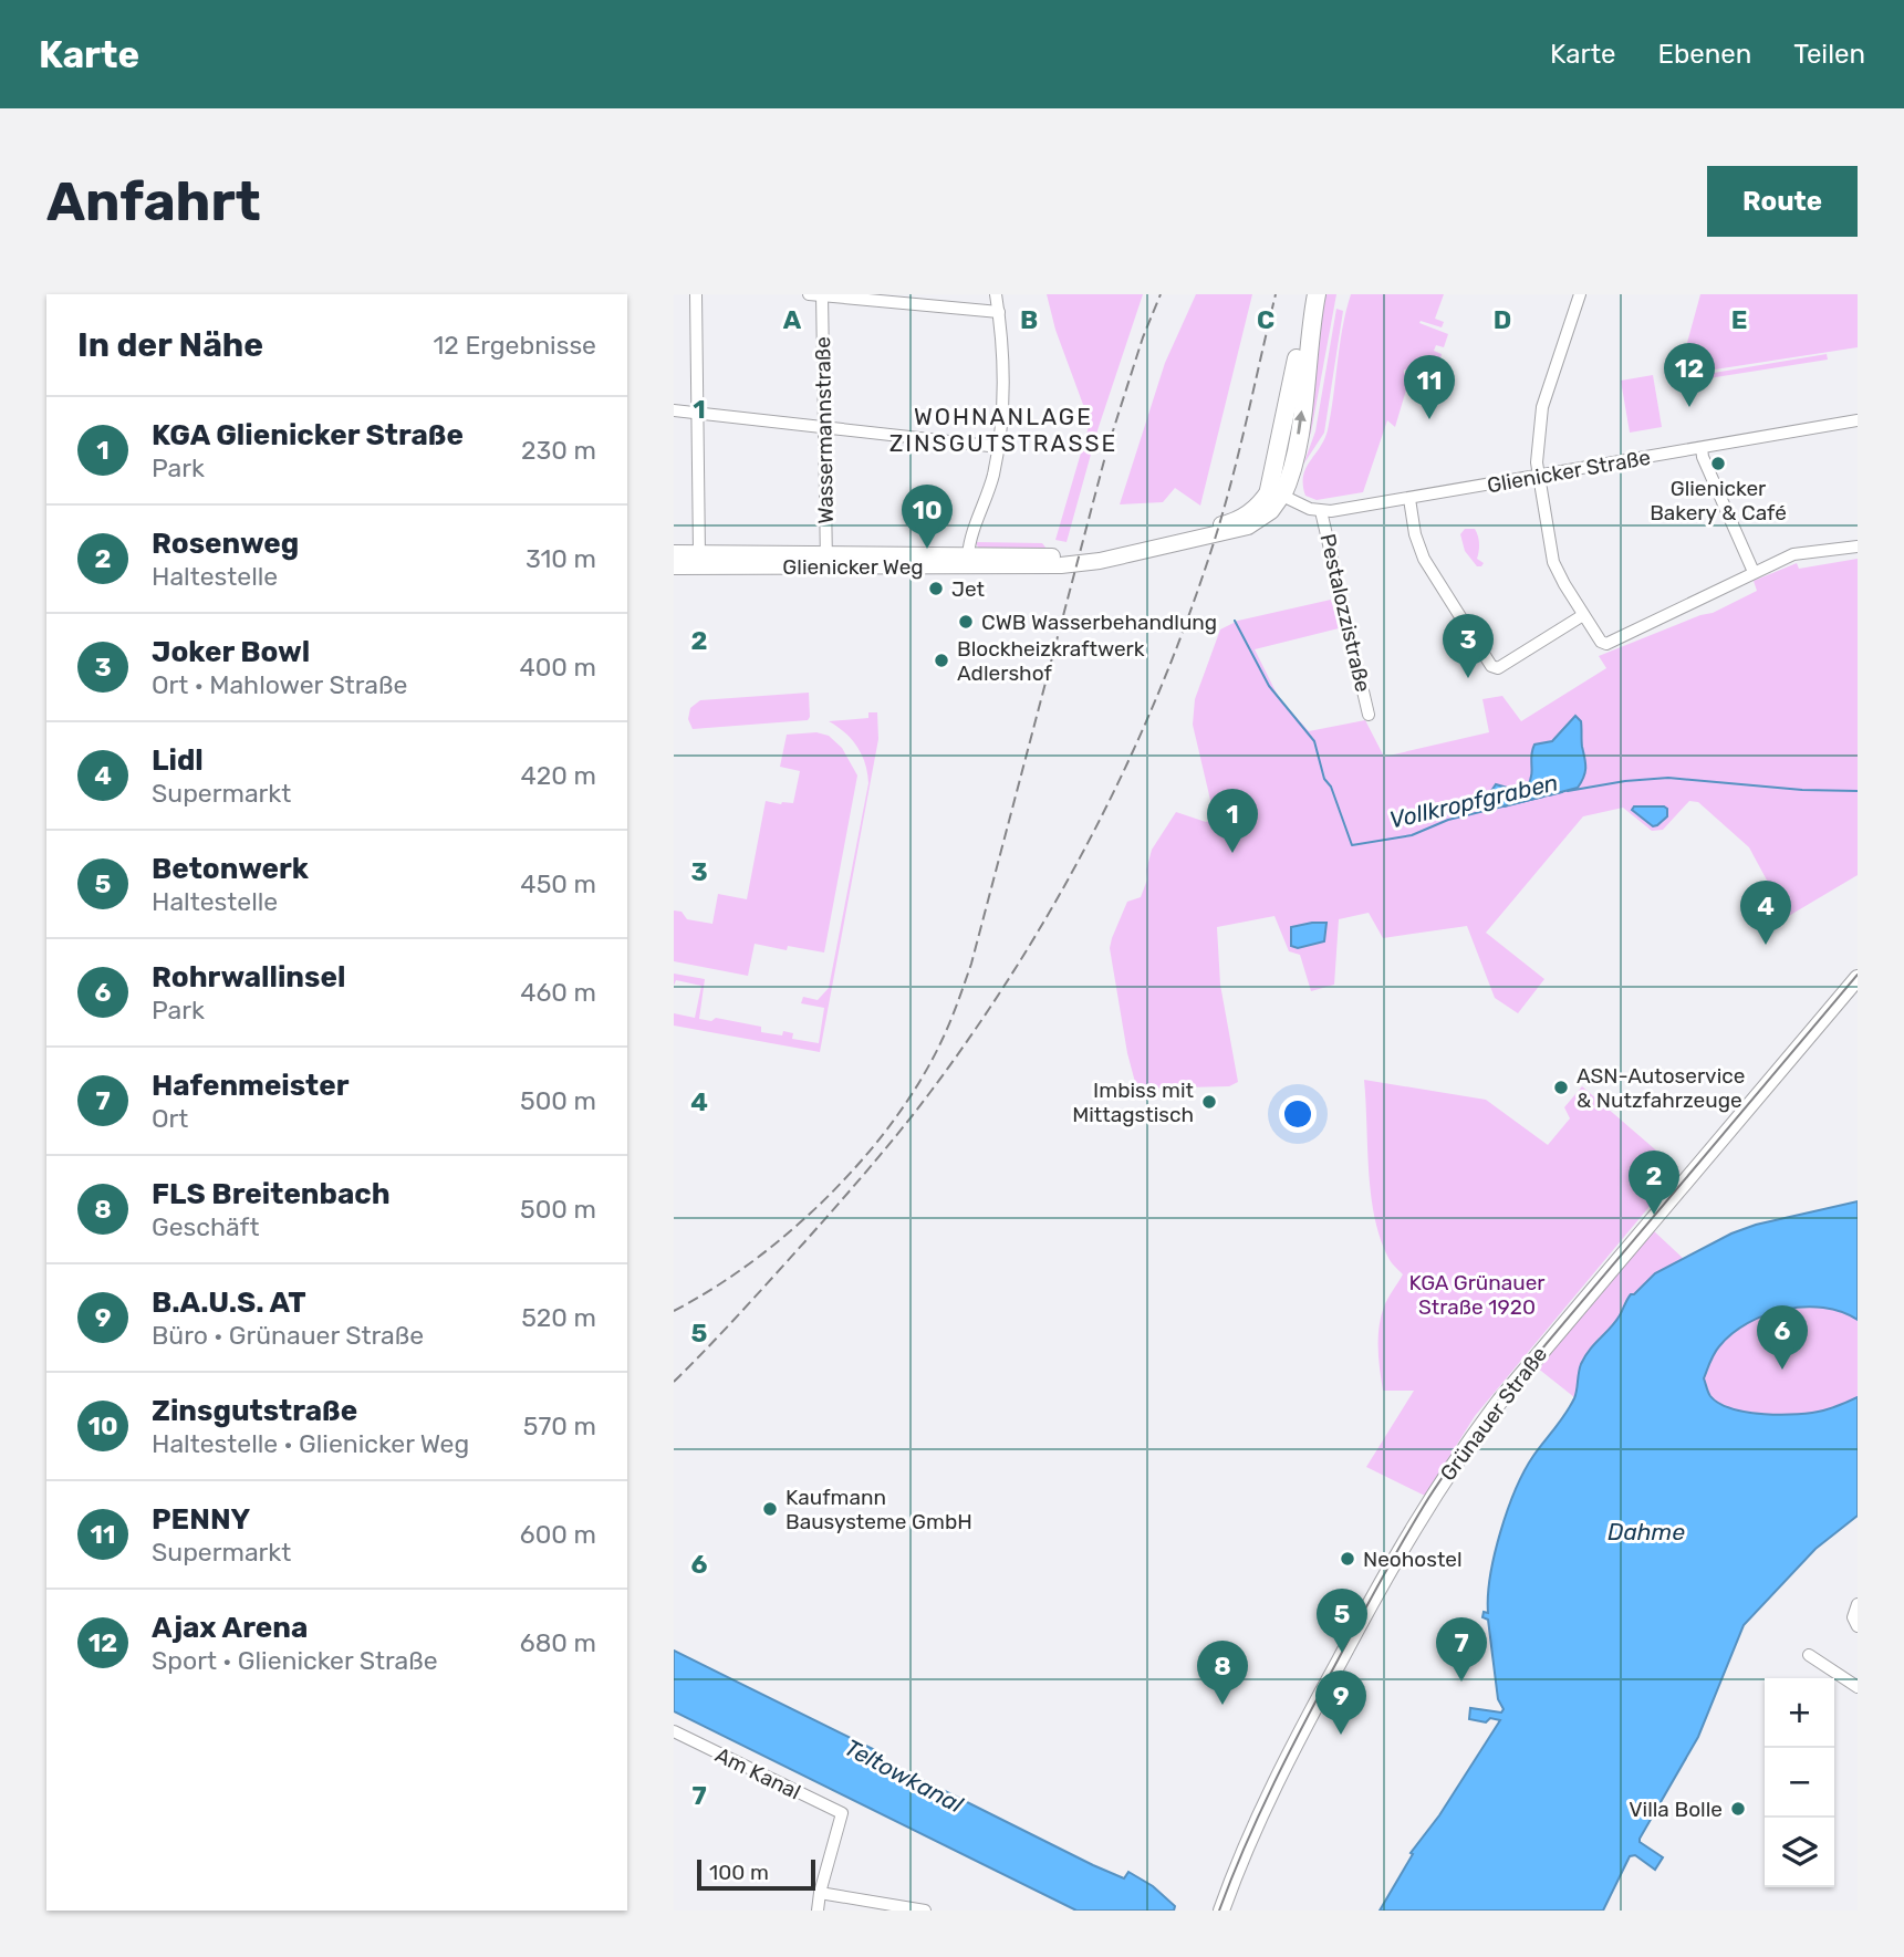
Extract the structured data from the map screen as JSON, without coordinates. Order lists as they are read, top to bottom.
{
  "streets": {
    "main road": ["Glienicker Weg", "Grünauer Straße"],
    "street": [
      "Wassermannstraße",
      "Glienicker Straße",
      "Pestalozzistraße",
      "Am Kanal"
    ]
  },
  "crossings": [
    ["Wassermannstraße", "Glienicker Weg"],
    ["Glienicker Straße", "Glienicker Weg"],
    ["Glienicker Straße", "Pestalozzistraße"]
  ],
  "districts": ["WOHNANLAGE ZINSGUTSTRASSE"],
  "water": ["Vollkropfgraben", "Dahme", "Teltowkanal"],
  "parks": ["KGA Grünauer Straße 1920"],
  "places": [
    "Glienicker Bakery & Café",
    "Jet",
    "CWB Wasserbehandlung",
    "Blockheizkraftwerk Adlershof",
    "ASN-Autoservice & Nutzfahrzeuge",
    "Imbiss mit Mittagstisch",
    "Kaufmann Bausysteme GmbH",
    "Neohostel",
    "Villa Bolle"
  ],
  "scale_bar": "100 m",
  "page": {
    "header": "Karte",
    "nav": ["Karte", "Ebenen", "Teilen"],
    "buttons": "Route",
    "title": "Anfahrt",
    "heading": ["In der Nähe", "12 Ergebnisse"],
    "pins": [
      "12",
      "11",
      "10",
      "3",
      "1",
      "4",
      "2",
      "6",
      "5",
      "7",
      "8",
      "9"
    ],
    "list": [
      {
        "mark": "1",
        "name": "KGA Glienicker Straße",
        "note": "Park",
        "value": "230 m"
      },
      {
        "mark": "2",
        "name": "Rosenweg",
        "note": "Haltestelle",
        "value": "310 m"
      },
      {
        "mark": "3",
        "name": "Joker Bowl",
        "note": "Ort · Mahlower Straße",
        "value": "400 m"
      },
      {
        "mark": "4",
        "name": "Lidl",
        "note": "Supermarkt",
        "value": "420 m"
      },
      {
        "mark": "5",
        "name": "Betonwerk",
        "note": "Haltestelle",
        "value": "450 m"
      },
      {
        "mark": "6",
        "name": "Rohrwallinsel",
        "note": "Park",
        "value": "460 m"
      },
      {
        "mark": "7",
        "name": "Hafenmeister",
        "note": "Ort",
        "value": "500 m"
      },
      {
        "mark": "8",
        "name": "FLS Breitenbach",
        "note": "Geschäft",
        "value": "500 m"
      },
      {
        "mark": "9",
        "name": "B.A.U.S. AT",
        "note": "Büro · Grünauer Straße",
        "value": "520 m"
      },
      {
        "mark": "10",
        "name": "Zinsgutstraße",
        "note": "Haltestelle · Glienicker Weg",
        "value": "570 m"
      },
      {
        "mark": "11",
        "name": "PENNY",
        "note": "Supermarkt",
        "value": "600 m"
      },
      {
        "mark": "12",
        "name": "Ajax Arena",
        "note": "Sport · Glienicker Straße",
        "value": "680 m"
      }
    ],
    "map_buttons": ["+", "−"],
    "scale": "100 m"
  },
  "grid": {
    "columns": [
      "A",
      "B",
      "C",
      "D",
      "E"
    ],
    "rows": [
      "1",
      "2",
      "3",
      "4",
      "5",
      "6",
      "7"
    ]
  }
}
